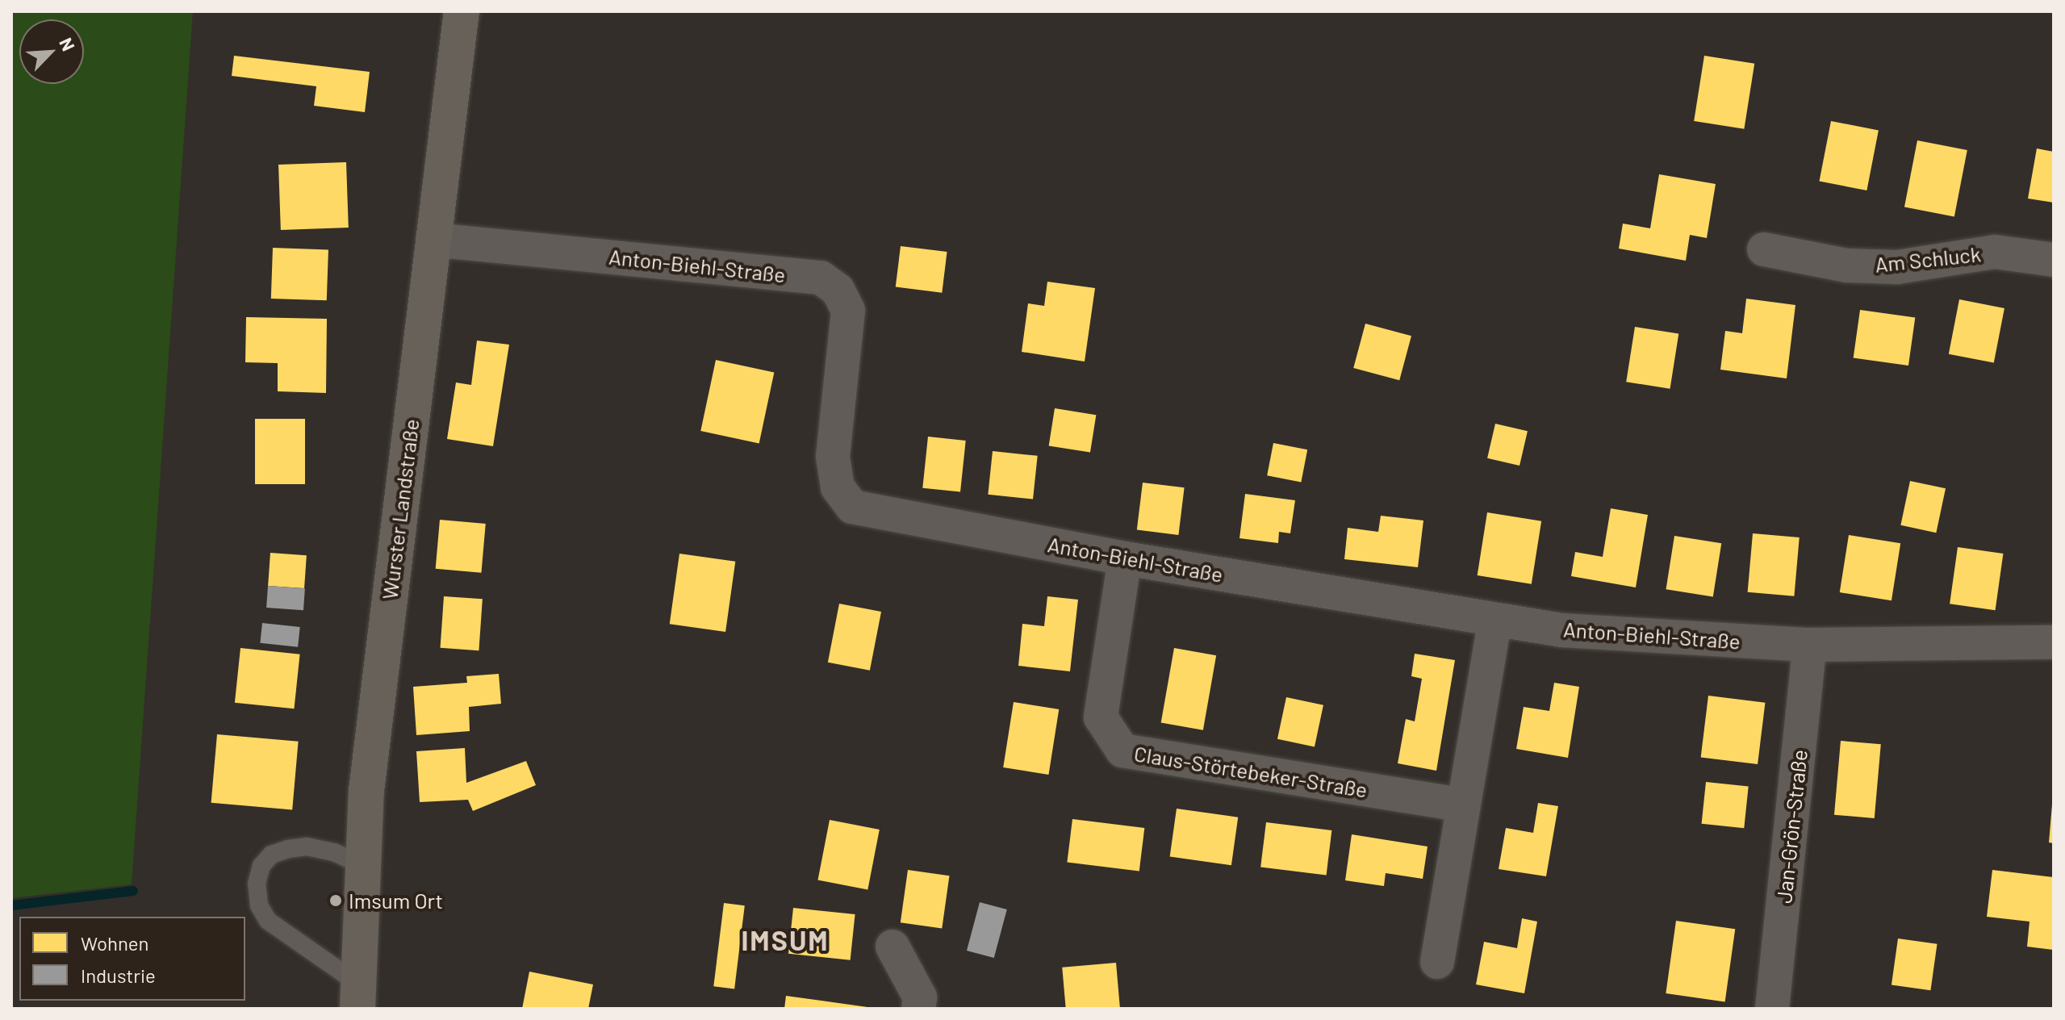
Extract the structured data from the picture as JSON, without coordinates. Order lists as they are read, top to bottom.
{
  "streets": {
    "main road": ["Wurster Landstraße"],
    "street": [
      "Am Schluck",
      "Anton-Biehl-Straße",
      "Claus-Störtebeker-Straße",
      "Jan-Grön-Straße"
    ]
  },
  "crossings": [
    ["Anton-Biehl-Straße", "Wurster Landstraße"],
    ["Anton-Biehl-Straße", "Claus-Störtebeker-Straße"],
    ["Anton-Biehl-Straße", "Jan-Grön-Straße"]
  ],
  "districts": ["IMSUM"],
  "places": ["Imsum Ort"],
  "legend": ["Wohnen", "Industrie"],
  "north": "top right"
}
